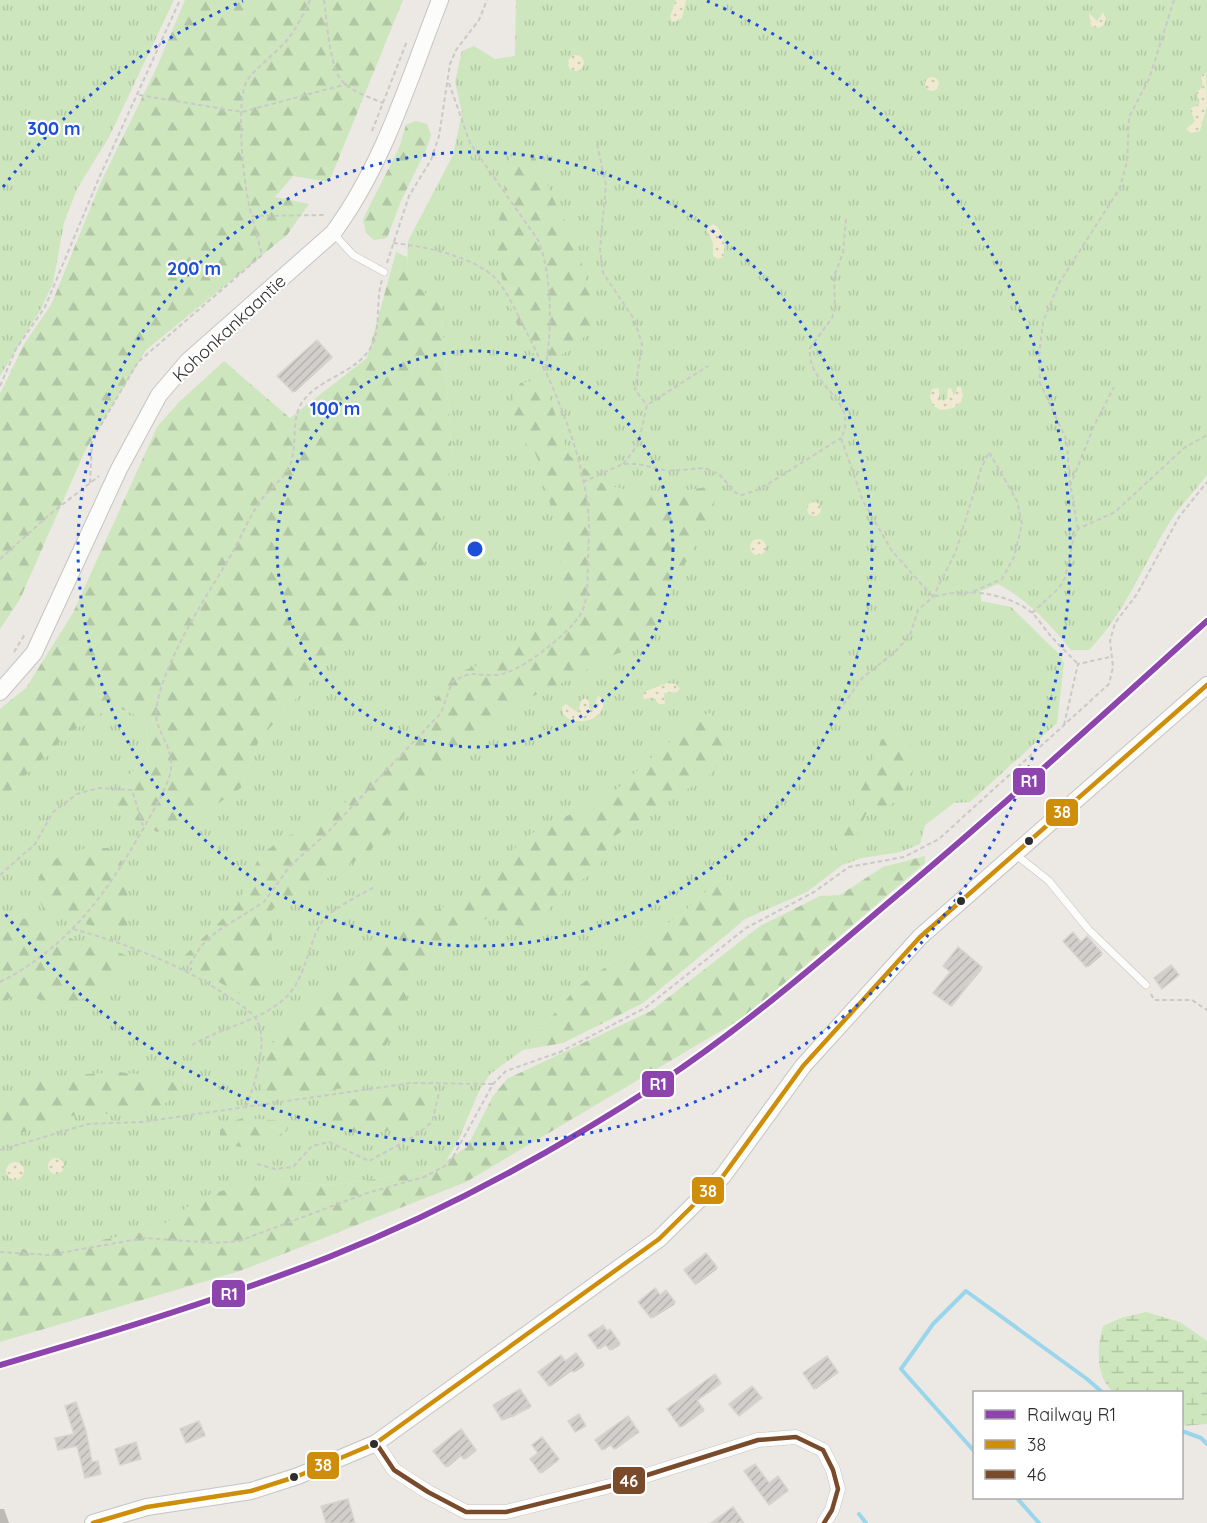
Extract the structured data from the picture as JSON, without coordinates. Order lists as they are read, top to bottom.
{
  "streets": {
    "street": ["Kohonkankaantie"]
  },
  "lines": ["rail line R1", "transit line 38", "transit line 46"],
  "legend": ["Railway R1", "38", "46"],
  "rings": ["300 m", "200 m", "100 m"]
}
